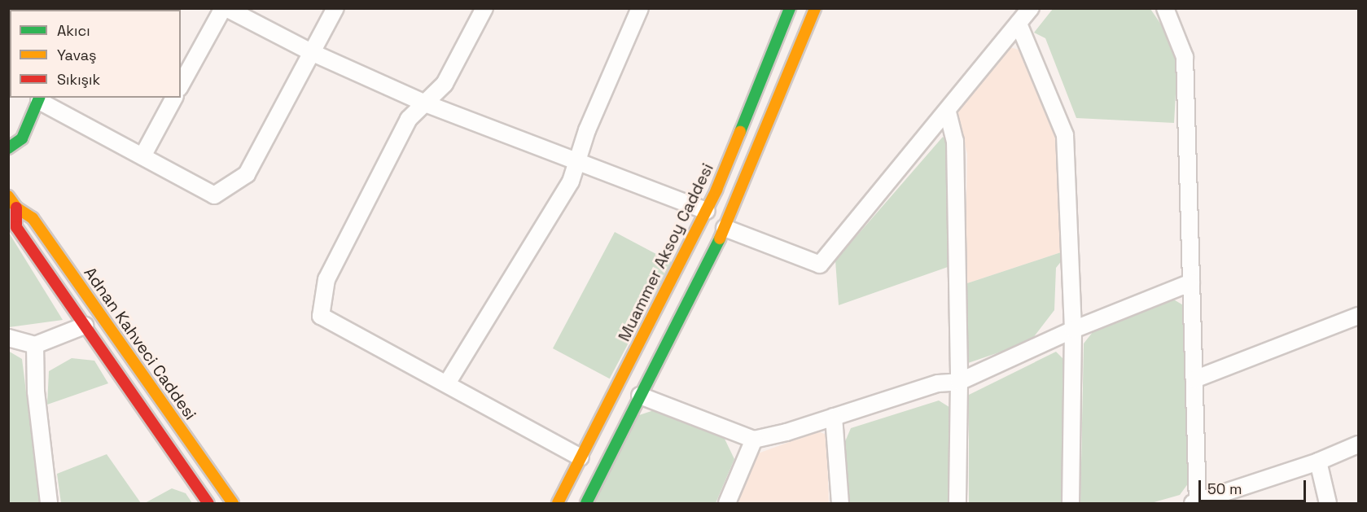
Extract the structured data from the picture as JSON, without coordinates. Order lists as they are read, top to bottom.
{
  "streets": {
    "main road": ["Muammer Aksoy Caddesi", "Adnan Kahveci Caddesi"]
  },
  "legend": ["Akıcı", "Yavaş", "Sıkışık"],
  "scale_bar": "50 m"
}
